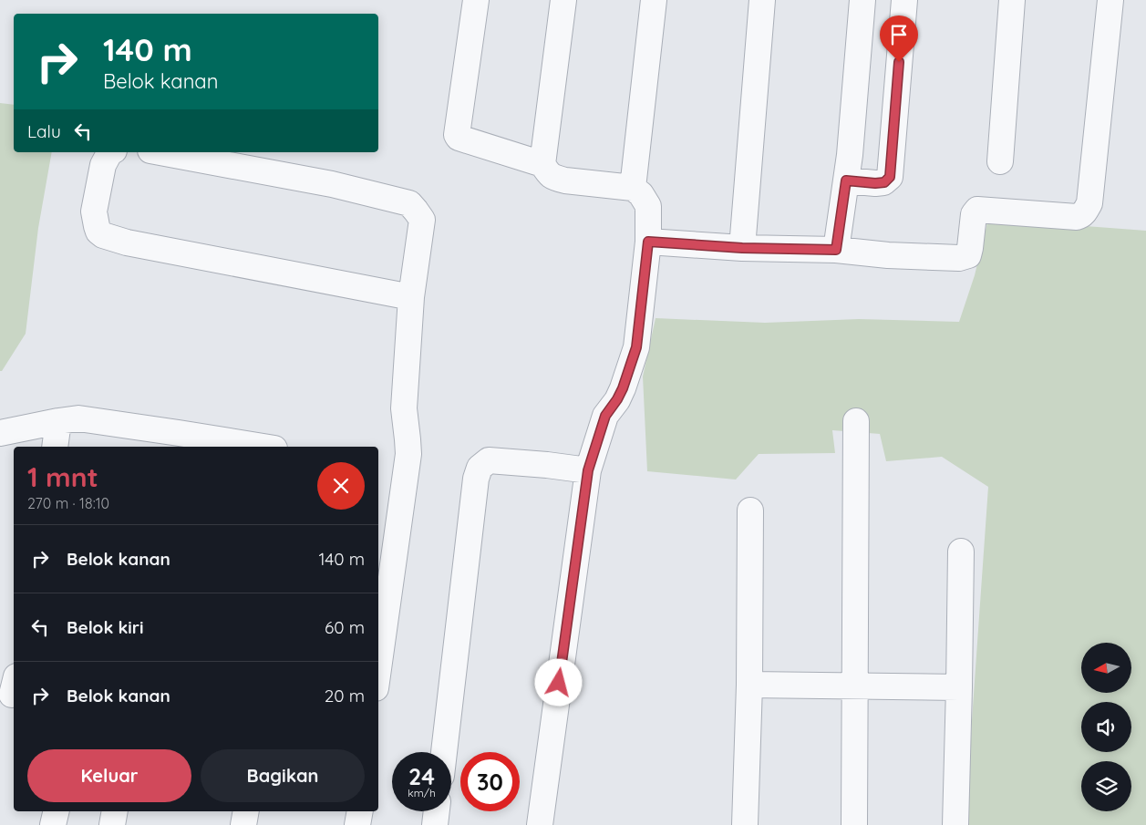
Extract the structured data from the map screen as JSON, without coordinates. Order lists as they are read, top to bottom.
{
  "north": "left",
  "page": {
    "turn": ["140 m", "Belok kanan"],
    "then": "Lalu",
    "heading": ["1 mnt", "270 m · 18:10"],
    "list": [
      {
        "name": "Belok kanan",
        "value": "140 m"
      },
      {
        "name": "Belok kiri",
        "value": "60 m"
      },
      {
        "name": "Belok kanan",
        "value": "20 m"
      }
    ],
    "buttons": ["Keluar", "Bagikan"],
    "speed": "24 km/h",
    "limit": "30"
  }
}
